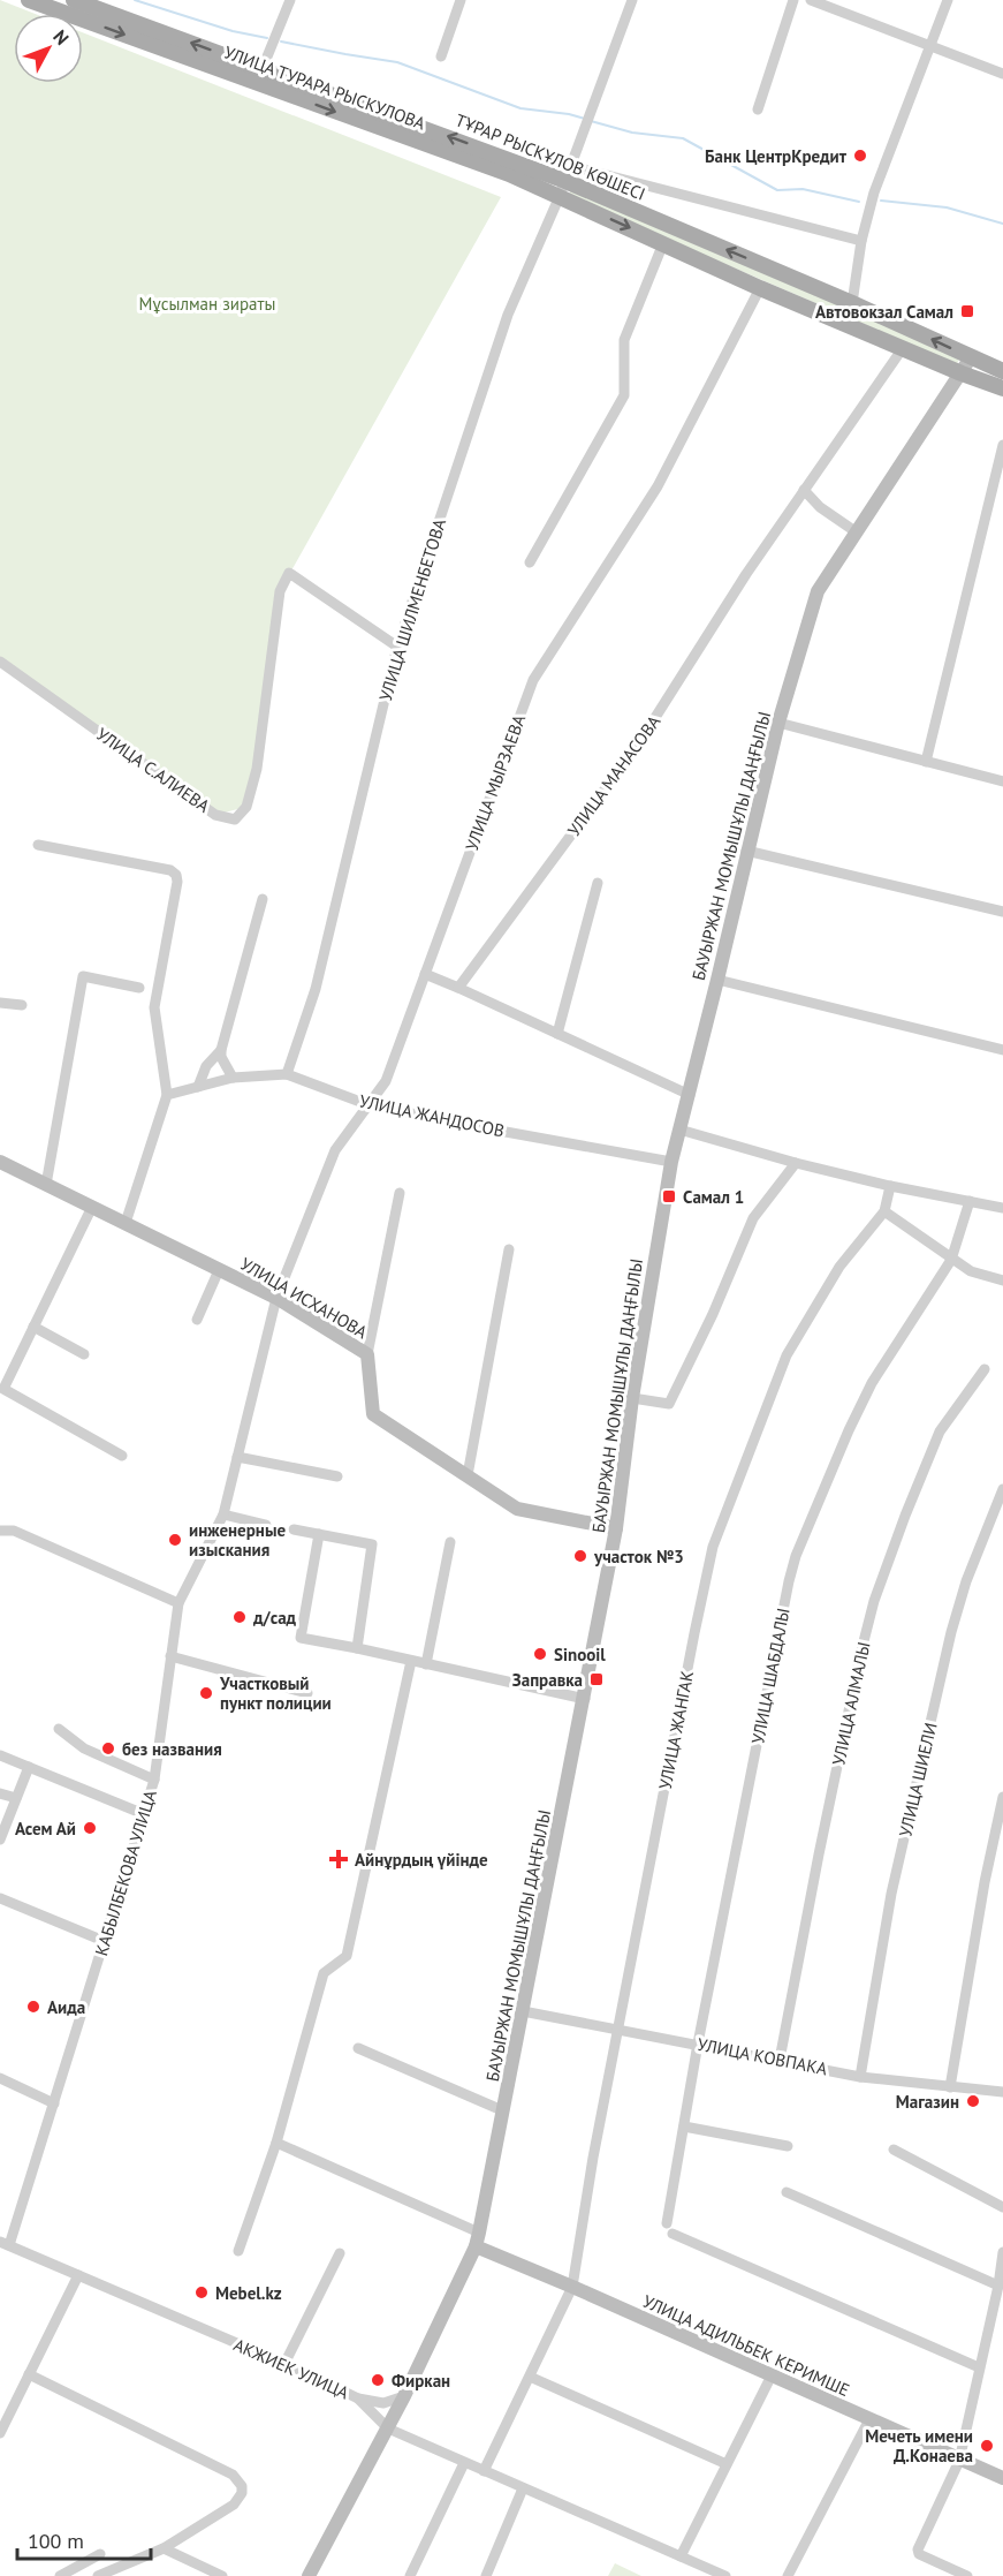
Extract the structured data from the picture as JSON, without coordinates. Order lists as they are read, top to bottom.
{
  "streets": {
    "main road": [
      "УЛИЦА ТУРАРА РЫСКУЛОВА",
      "ТҰРАР РЫСКҰЛОВ КӨШЕСІ",
      "БАУЫРЖАН МОМЫШҰЛЫ ДАҢҒЫЛЫ",
      "УЛИЦА ИСХАНОВА",
      "УЛИЦА АДИЛЬБЕК КЕРИМШЕ"
    ],
    "street": [
      "УЛИЦА ШИЛМЕНБЕТОВА",
      "УЛИЦА С.АЛИЕВА",
      "УЛИЦА МАНАСОВА",
      "УЛИЦА МЫРЗАЕВА",
      "УЛИЦА ЖАНДОСОВ",
      "УЛИЦА ШАБДАЛЫ",
      "УЛИЦА АЛМАЛЫ",
      "УЛИЦА ЖАНГАК",
      "УЛИЦА ШИЕЛИ",
      "КАБЫЛБЕКОВА УЛИЦА",
      "УЛИЦА КОВПАКА",
      "АКЖИЕК УЛИЦА"
    ]
  },
  "crossings": [
    ["УЛИЦА ТУРАРА РЫСКУЛОВА", "ТҰРАР РЫСКҰЛОВ КӨШЕСІ"],
    ["УЛИЦА ТУРАРА РЫСКУЛОВА", "УЛИЦА ШИЛМЕНБЕТОВА"],
    ["УЛИЦА ТУРАРА РЫСКУЛОВА", "УЛИЦА МАНАСОВА"],
    ["УЛИЦА ТУРАРА РЫСКУЛОВА", "УЛИЦА МЫРЗАЕВА"],
    ["ТҰРАР РЫСКҰЛОВ КӨШЕСІ", "УЛИЦА ШИЛМЕНБЕТОВА"],
    ["ТҰРАР РЫСКҰЛОВ КӨШЕСІ", "БАУЫРЖАН МОМЫШҰЛЫ ДАҢҒЫЛЫ"],
    ["УЛИЦА ШИЛМЕНБЕТОВА", "УЛИЦА С.АЛИЕВА"],
    ["УЛИЦА ШИЛМЕНБЕТОВА", "УЛИЦА ЖАНДОСОВ"],
    ["УЛИЦА МЫРЗАЕВА", "УЛИЦА ЖАНДОСОВ"],
    ["УЛИЦА МЫРЗАЕВА", "УЛИЦА ИСХАНОВА"],
    ["УЛИЦА МЫРЗАЕВА", "КАБЫЛБЕКОВА УЛИЦА"],
    ["БАУЫРЖАН МОМЫШҰЛЫ ДАҢҒЫЛЫ", "УЛИЦА ЖАНДОСОВ"],
    ["БАУЫРЖАН МОМЫШҰЛЫ ДАҢҒЫЛЫ", "УЛИЦА ИСХАНОВА"],
    ["БАУЫРЖАН МОМЫШҰЛЫ ДАҢҒЫЛЫ", "УЛИЦА КОВПАКА"],
    ["БАУЫРЖАН МОМЫШҰЛЫ ДАҢҒЫЛЫ", "УЛИЦА АДИЛЬБЕК КЕРИМШЕ"],
    ["БАУЫРЖАН МОМЫШҰЛЫ ДАҢҒЫЛЫ", "АКЖИЕК УЛИЦА"],
    ["УЛИЦА ИСХАНОВА", "КАБЫЛБЕКОВА УЛИЦА"],
    ["УЛИЦА ШАБДАЛЫ", "УЛИЦА КОВПАКА"],
    ["УЛИЦА АЛМАЛЫ", "УЛИЦА КОВПАКА"],
    ["УЛИЦА ЖАНГАК", "УЛИЦА КОВПАКА"],
    ["УЛИЦА ЖАНГАК", "УЛИЦА АДИЛЬБЕК КЕРИМШЕ"],
    ["УЛИЦА ЖАНГАК", "АКЖИЕК УЛИЦА"],
    ["УЛИЦА ШИЕЛИ", "УЛИЦА КОВПАКА"],
    ["КАБЫЛБЕКОВА УЛИЦА", "АКЖИЕК УЛИЦА"]
  ],
  "one_way": ["УЛИЦА ТУРАРА РЫСКУЛОВА", "ТҰРАР РЫСКҰЛОВ КӨШЕСІ"],
  "parks": ["Мұсылман зираты"],
  "places": {
    "other": [
      "Банк ЦентрКредит",
      "инженерные изыскания",
      "участок №3",
      "д/сад",
      "Sinooil",
      "Участковый пункт полиции",
      "без названия",
      "Асем Ай",
      "Аида",
      "Магазин",
      "Mebel.kz",
      "Фиркан",
      "Мечеть имени Д.Конаева"
    ],
    "transit": ["Автовокзал Самал", "Самал 1", "Заправка"],
    "health": ["Айнұрдың үйінде"]
  },
  "scale_bar": "100 m",
  "north": "top right"
}
